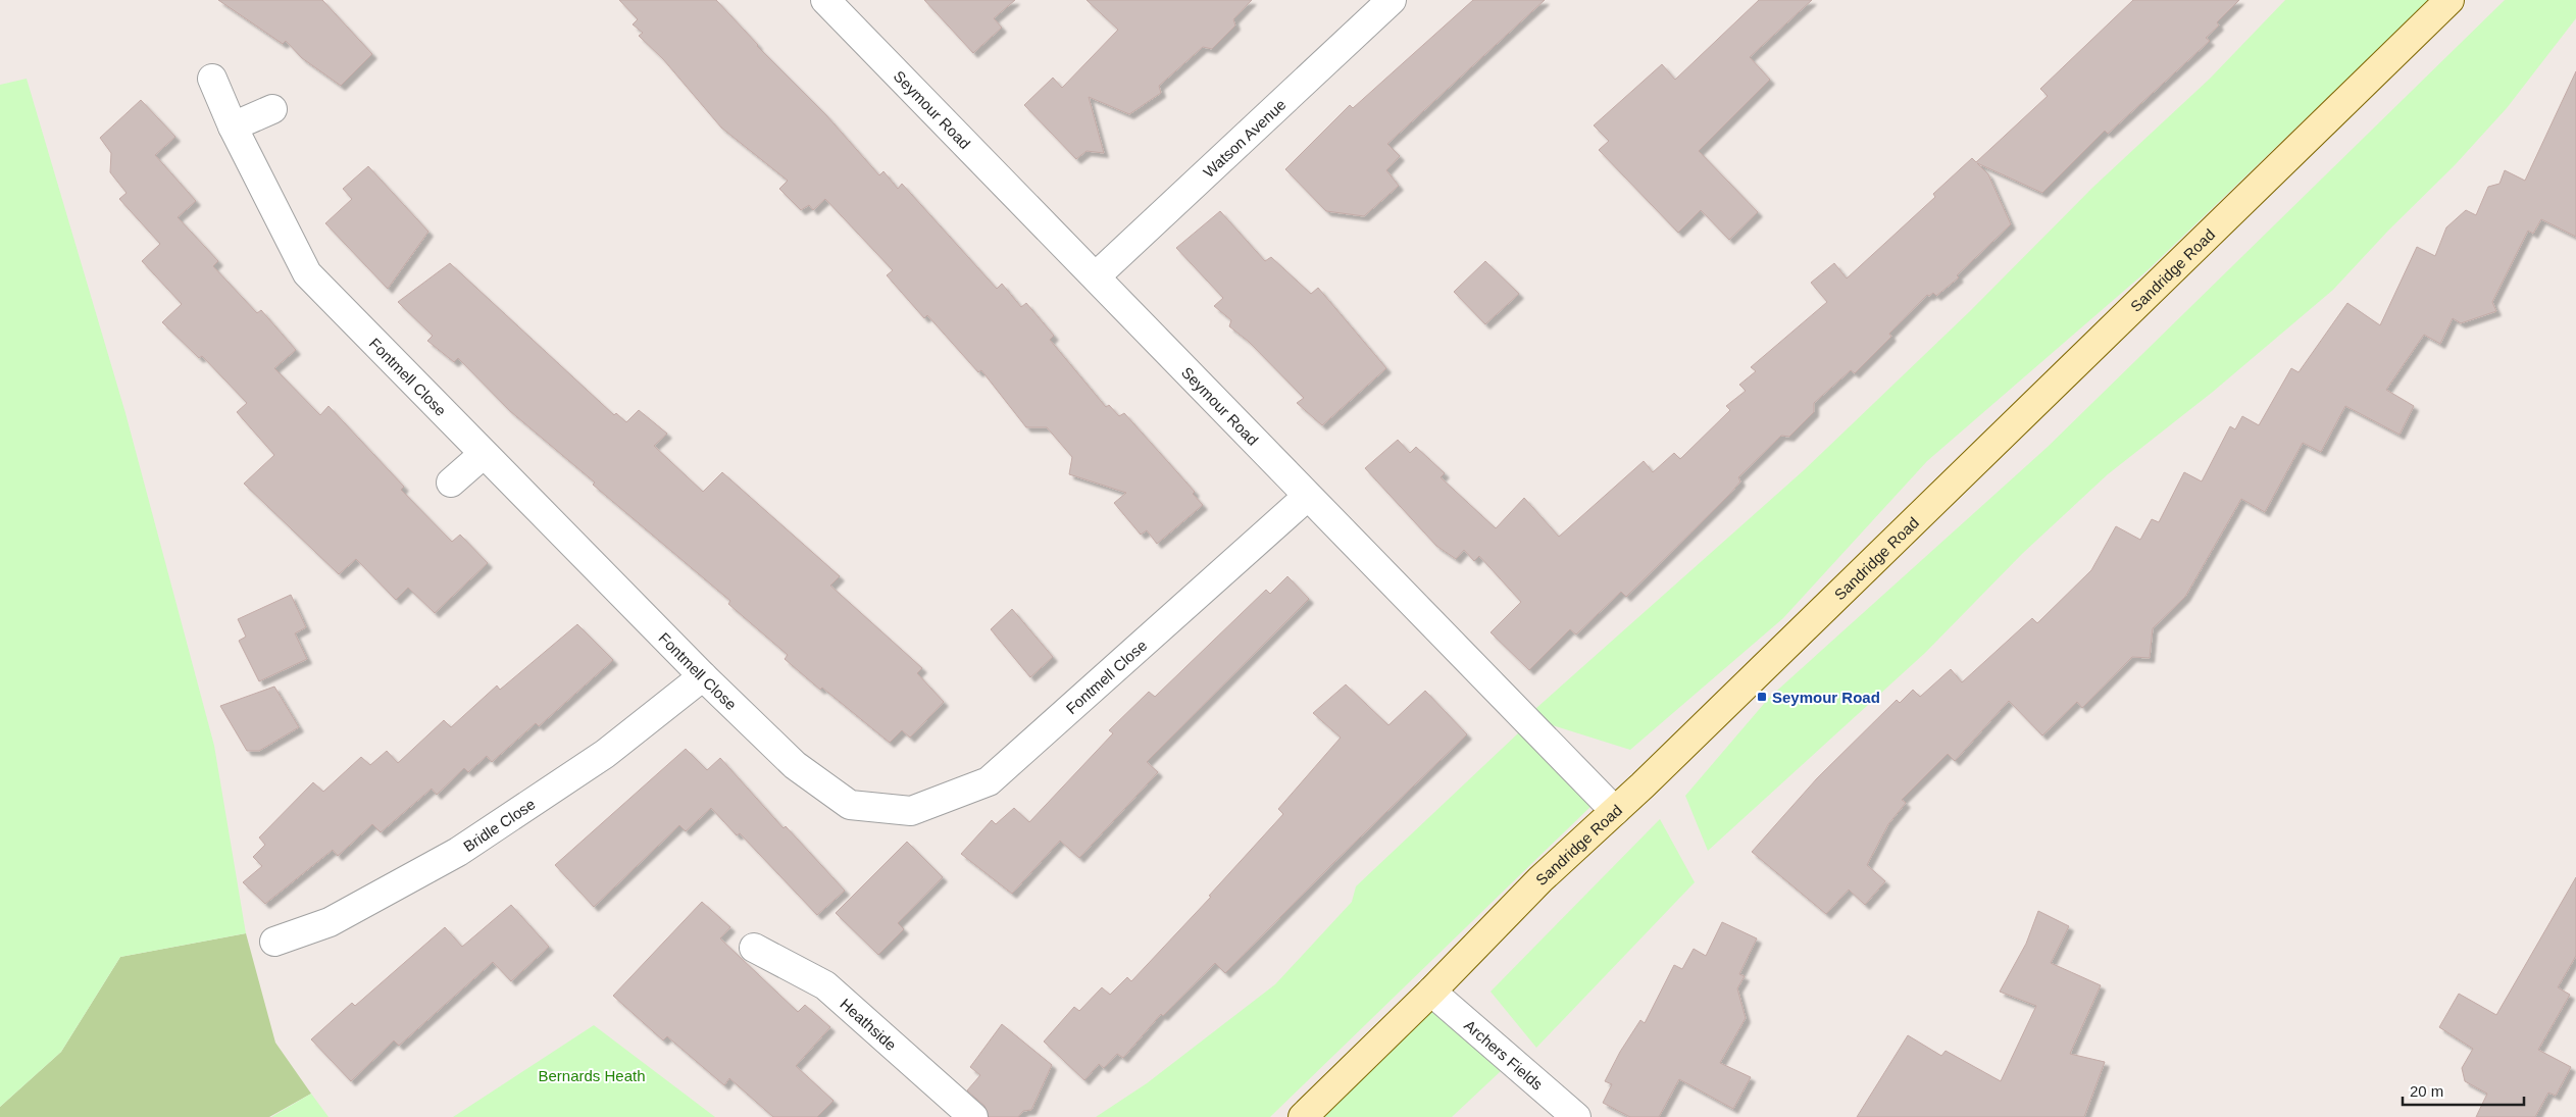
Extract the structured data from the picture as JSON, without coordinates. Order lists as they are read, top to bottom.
{
  "streets": {
    "main road": ["Sandridge Road"],
    "street": [
      "Seymour Road",
      "Watson Avenue",
      "Fontmell Close",
      "Bridle Close",
      "Heathside",
      "Archers Fields"
    ]
  },
  "crossings": [
    ["Seymour Road", "Watson Avenue"],
    ["Seymour Road", "Sandridge Road"],
    ["Seymour Road", "Fontmell Close"],
    ["Sandridge Road", "Archers Fields"],
    ["Fontmell Close", "Bridle Close"]
  ],
  "parks": ["Bernards Heath"],
  "places": {
    "transit": ["Seymour Road"]
  },
  "scale_bar": "20 m"
}
